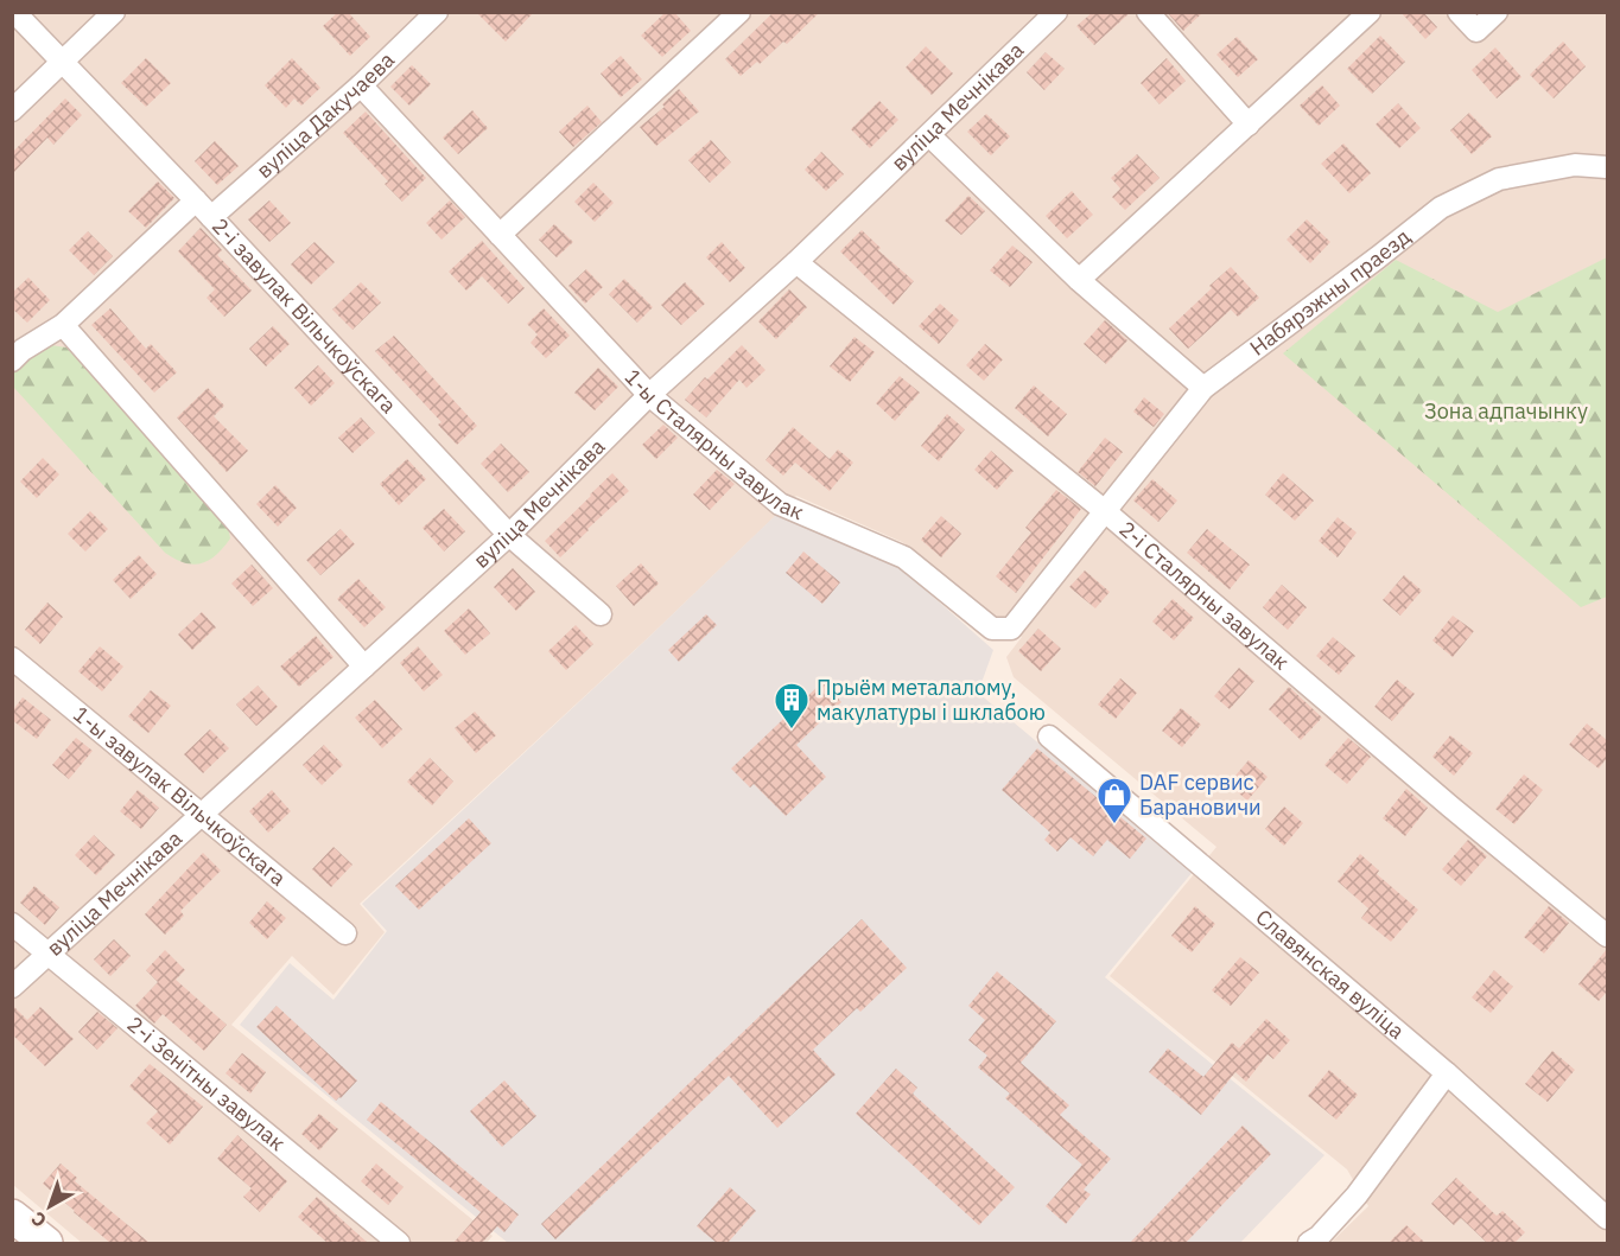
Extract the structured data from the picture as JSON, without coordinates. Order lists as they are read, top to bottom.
{
  "streets": {
    "street": [
      "вуліца Мечнікава",
      "вуліца Дакучаева",
      "Набярэжны праезд",
      "2-і завулак Вільчкоўскага",
      "1-ы Сталярны завулак",
      "2-і Сталярны завулак",
      "1-ы завулак Вільчкоўскага",
      "Славянская вуліца",
      "2-і Зенітны завулак"
    ]
  },
  "crossings": [
    ["вуліца Мечнікава", "2-і завулак Вільчкоўскага"],
    ["вуліца Мечнікава", "1-ы Сталярны завулак"],
    ["вуліца Мечнікава", "2-і Сталярны завулак"],
    ["вуліца Мечнікава", "1-ы завулак Вільчкоўскага"],
    ["вуліца Мечнікава", "2-і Зенітны завулак"],
    ["вуліца Дакучаева", "2-і завулак Вільчкоўскага"],
    ["вуліца Дакучаева", "1-ы Сталярны завулак"],
    ["Набярэжны праезд", "1-ы Сталярны завулак"],
    ["Набярэжны праезд", "2-і Сталярны завулак"],
    ["1-ы Сталярны завулак", "2-і Сталярны завулак"]
  ],
  "parks": ["Зона адпачынку"],
  "places": {
    "building": ["Прыём металалому, макулатуры і шклабою"],
    "shop": ["DAF сервис Барановичи"]
  },
  "north": "bottom left"
}
